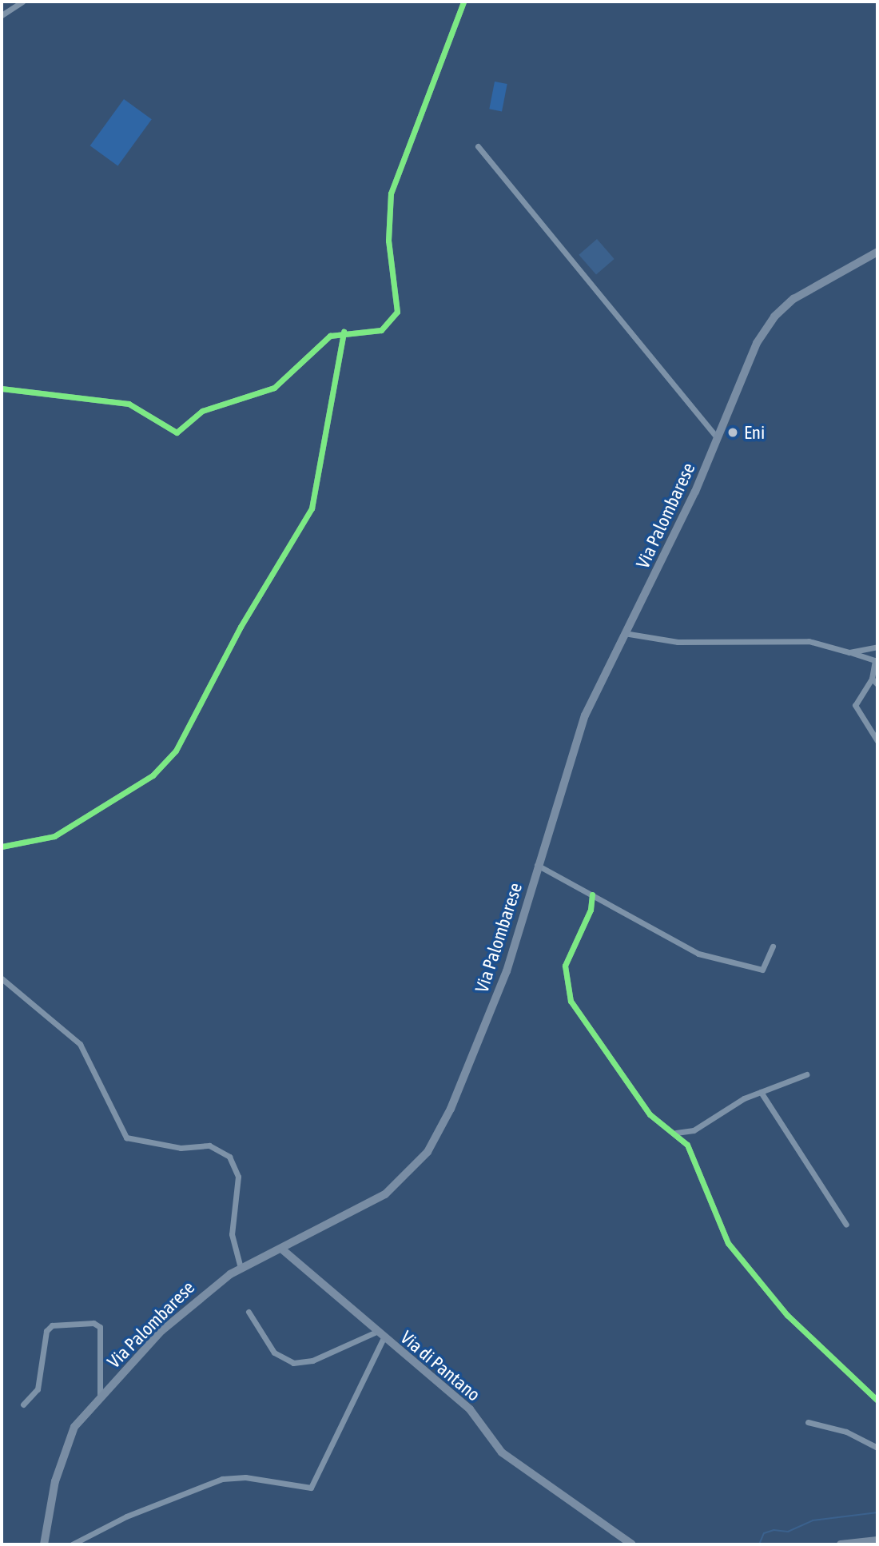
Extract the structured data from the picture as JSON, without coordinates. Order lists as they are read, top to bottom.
{
  "streets": {
    "main road": ["Via Palombarese", "Via di Pantano"]
  },
  "crossings": [
    ["Via Palombarese", "Via di Pantano"]
  ],
  "places": ["Eni"]
}
